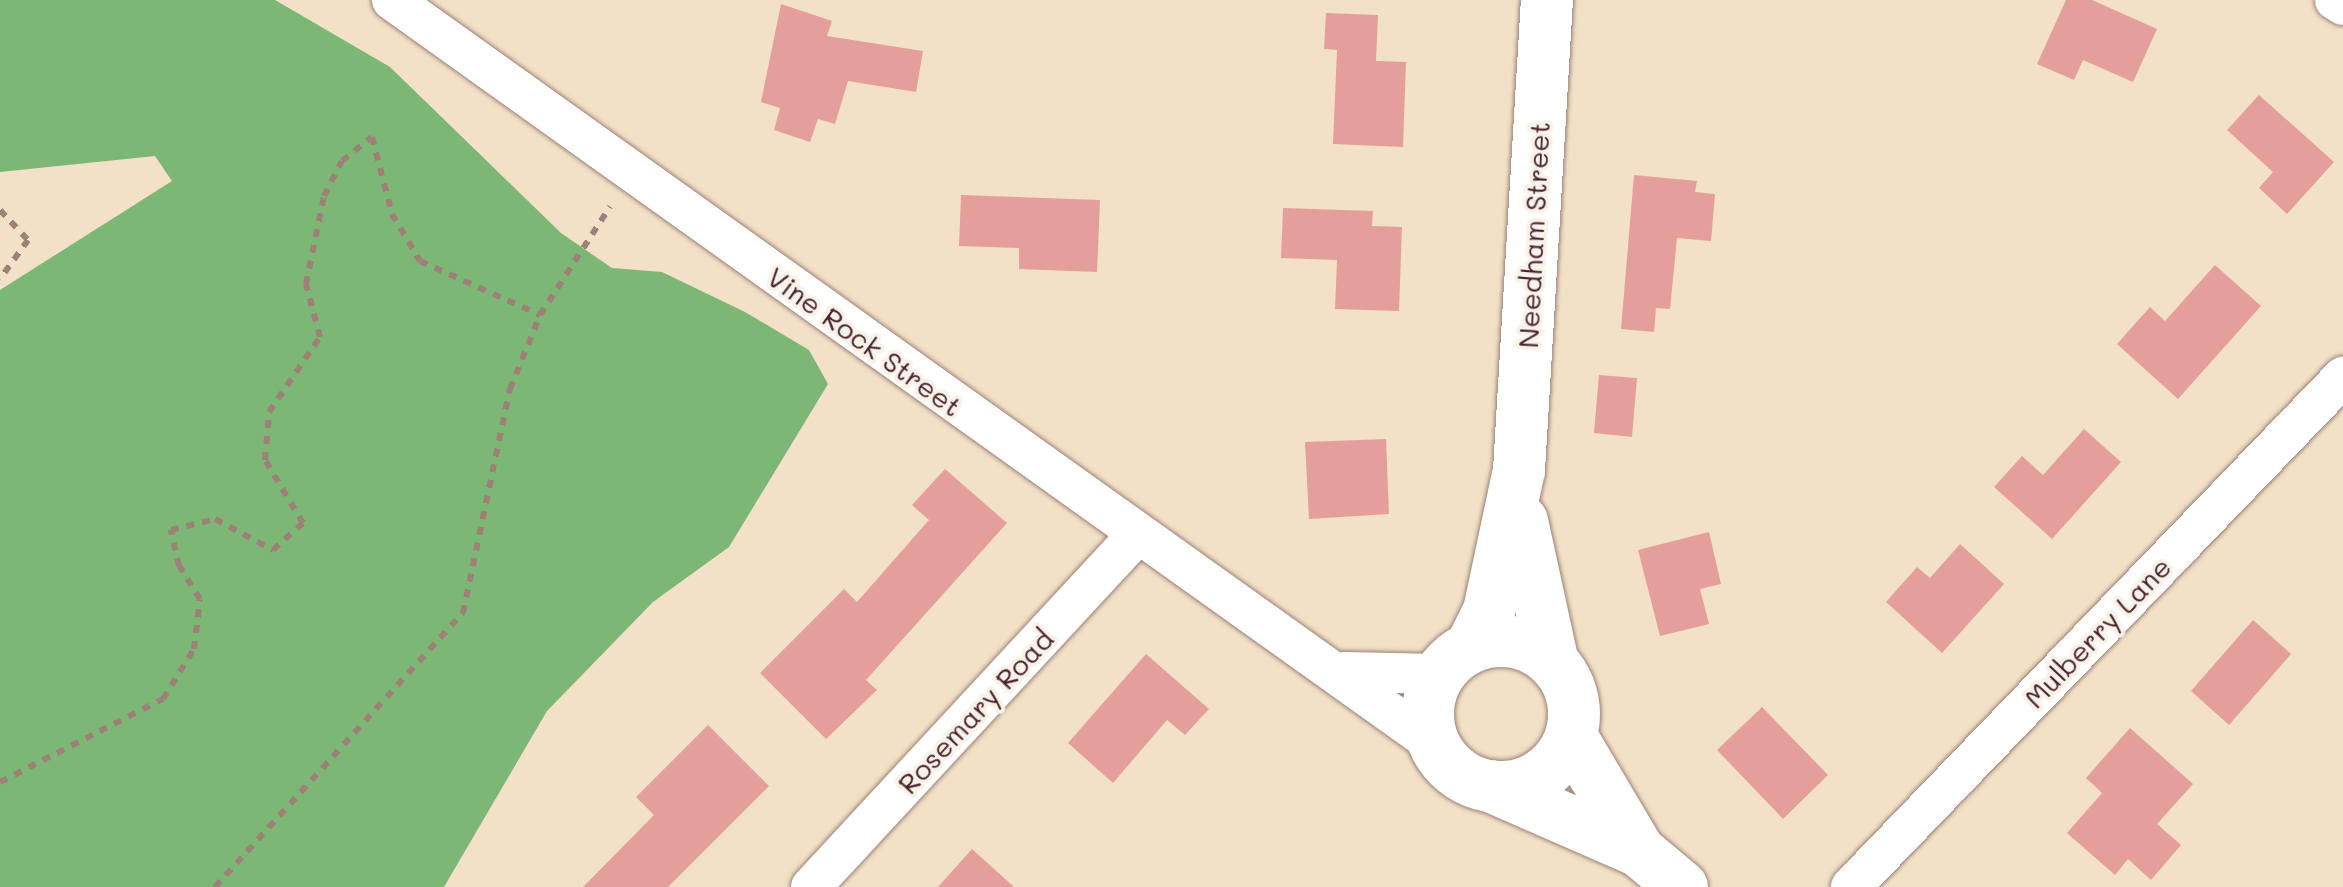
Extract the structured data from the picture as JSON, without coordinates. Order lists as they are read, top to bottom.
{
  "streets": {
    "main road": ["Needham Street"],
    "street": ["Vine Rock Street", "Mulberry Lane", "Rosemary Road"]
  },
  "crossings": [
    ["Needham Street", "Vine Rock Street"],
    ["Vine Rock Street", "Rosemary Road"]
  ]
}
